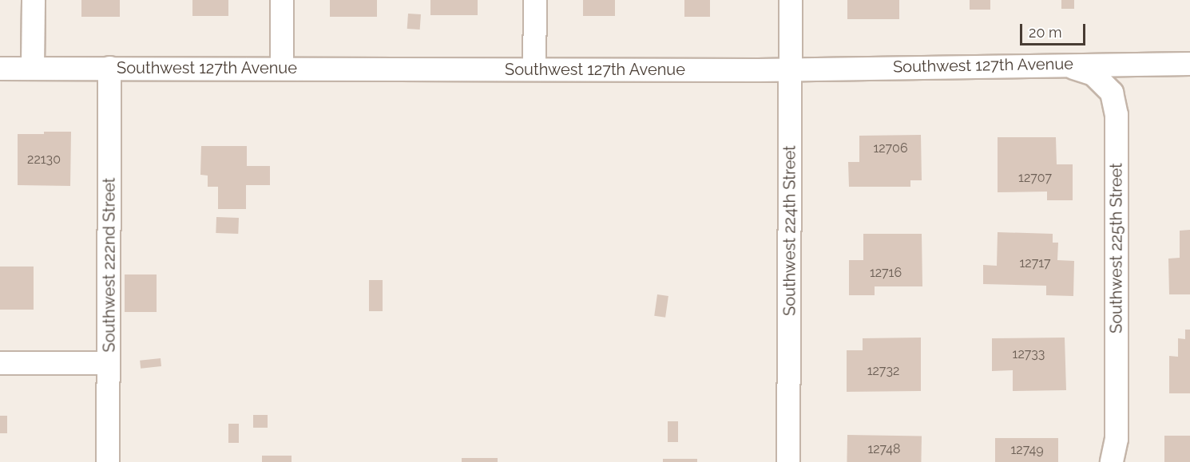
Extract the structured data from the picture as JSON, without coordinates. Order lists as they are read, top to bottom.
{
  "streets": {
    "street": [
      "Southwest 127th Avenue",
      "Southwest 224th Street",
      "Southwest 225th Street",
      "Southwest 222nd Street"
    ]
  },
  "crossings": [
    ["Southwest 127th Avenue", "Southwest 224th Street"],
    ["Southwest 127th Avenue", "Southwest 225th Street"],
    ["Southwest 127th Avenue", "Southwest 222nd Street"]
  ],
  "house_numbers": [
    "12706",
    "22130",
    "12707",
    "12717",
    "12716",
    "12733",
    "12732",
    "12748",
    "12749"
  ],
  "scale_bar": "20 m"
}
